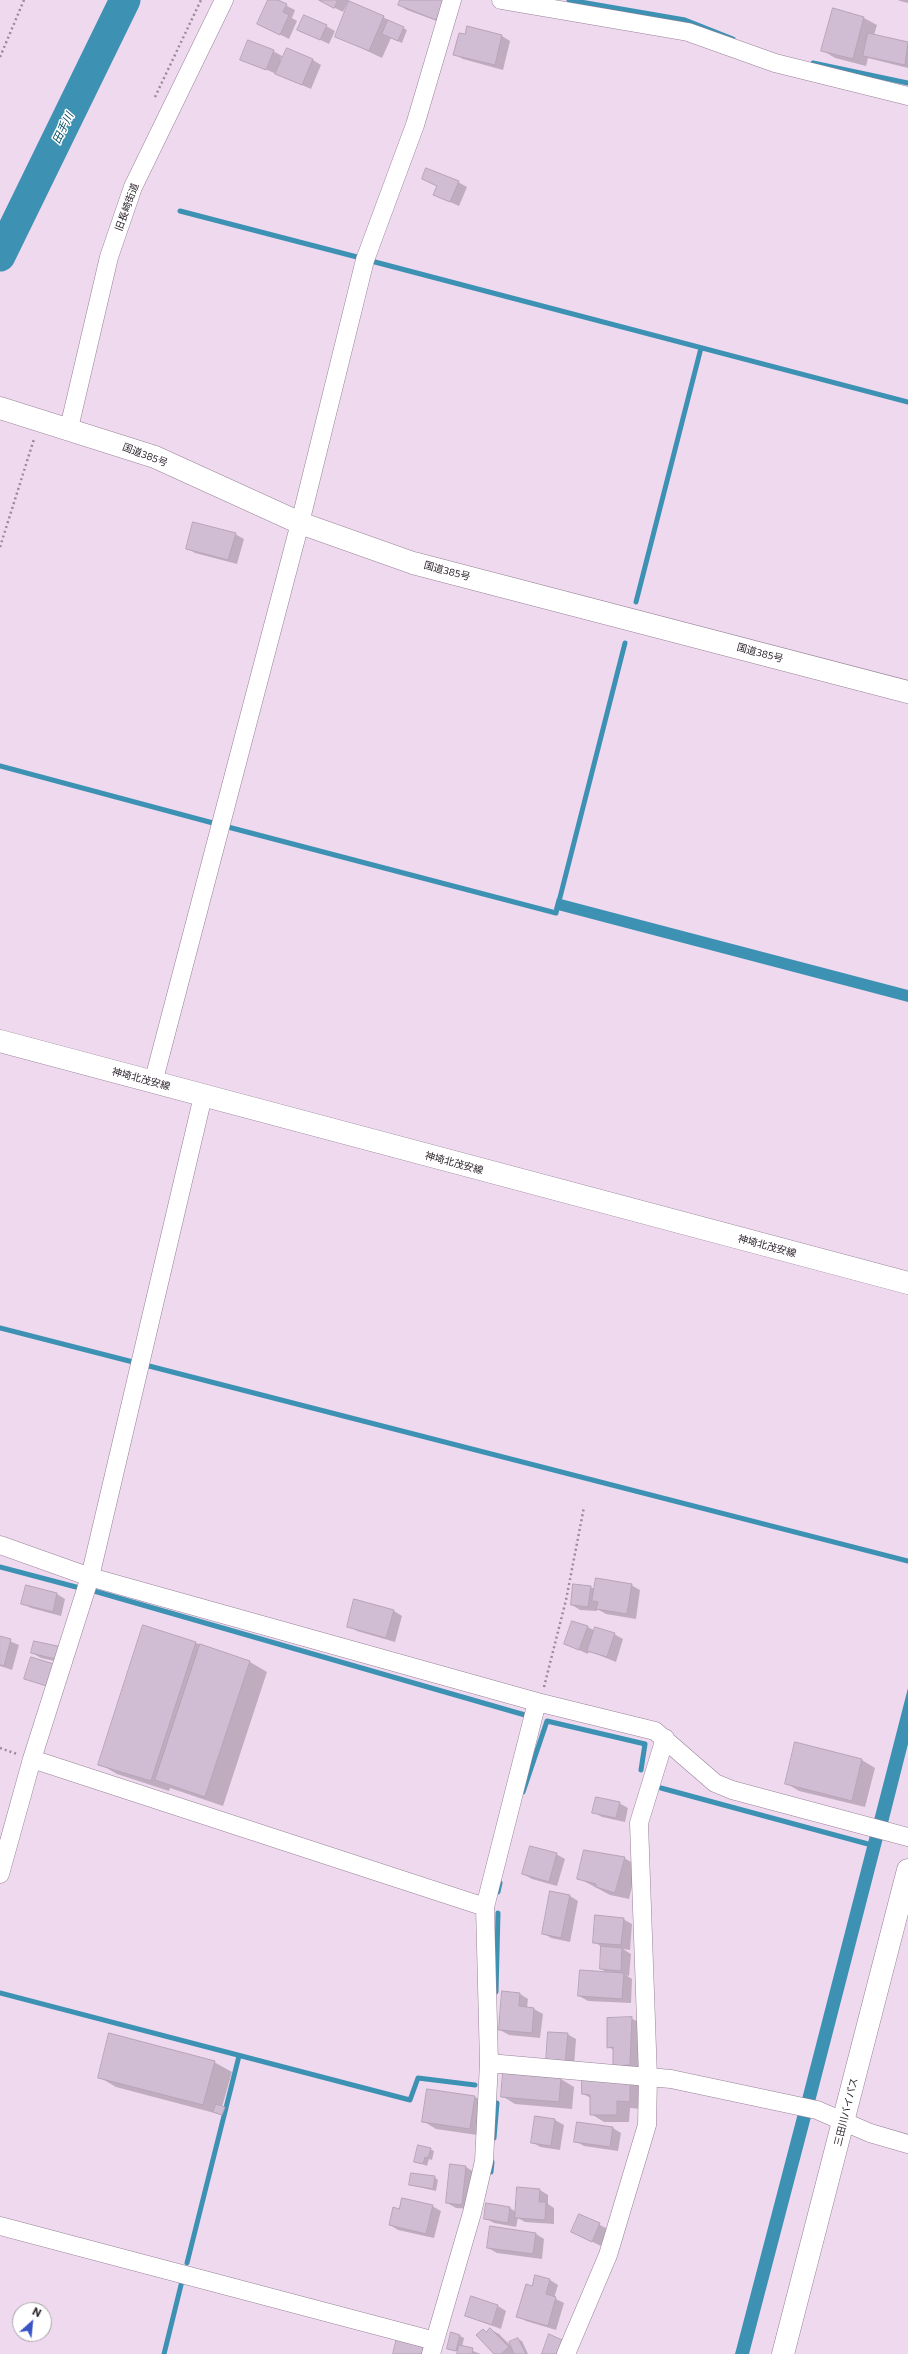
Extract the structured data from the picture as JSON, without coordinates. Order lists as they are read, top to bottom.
{
  "streets": {
    "main road": ["国道385号", "神埼北茂安線", "三田川バイパス"],
    "street": ["旧長崎街道"]
  },
  "crossings": [
    ["旧長崎街道", "国道385号"]
  ],
  "water": ["田手川"],
  "north": "top right"
}
